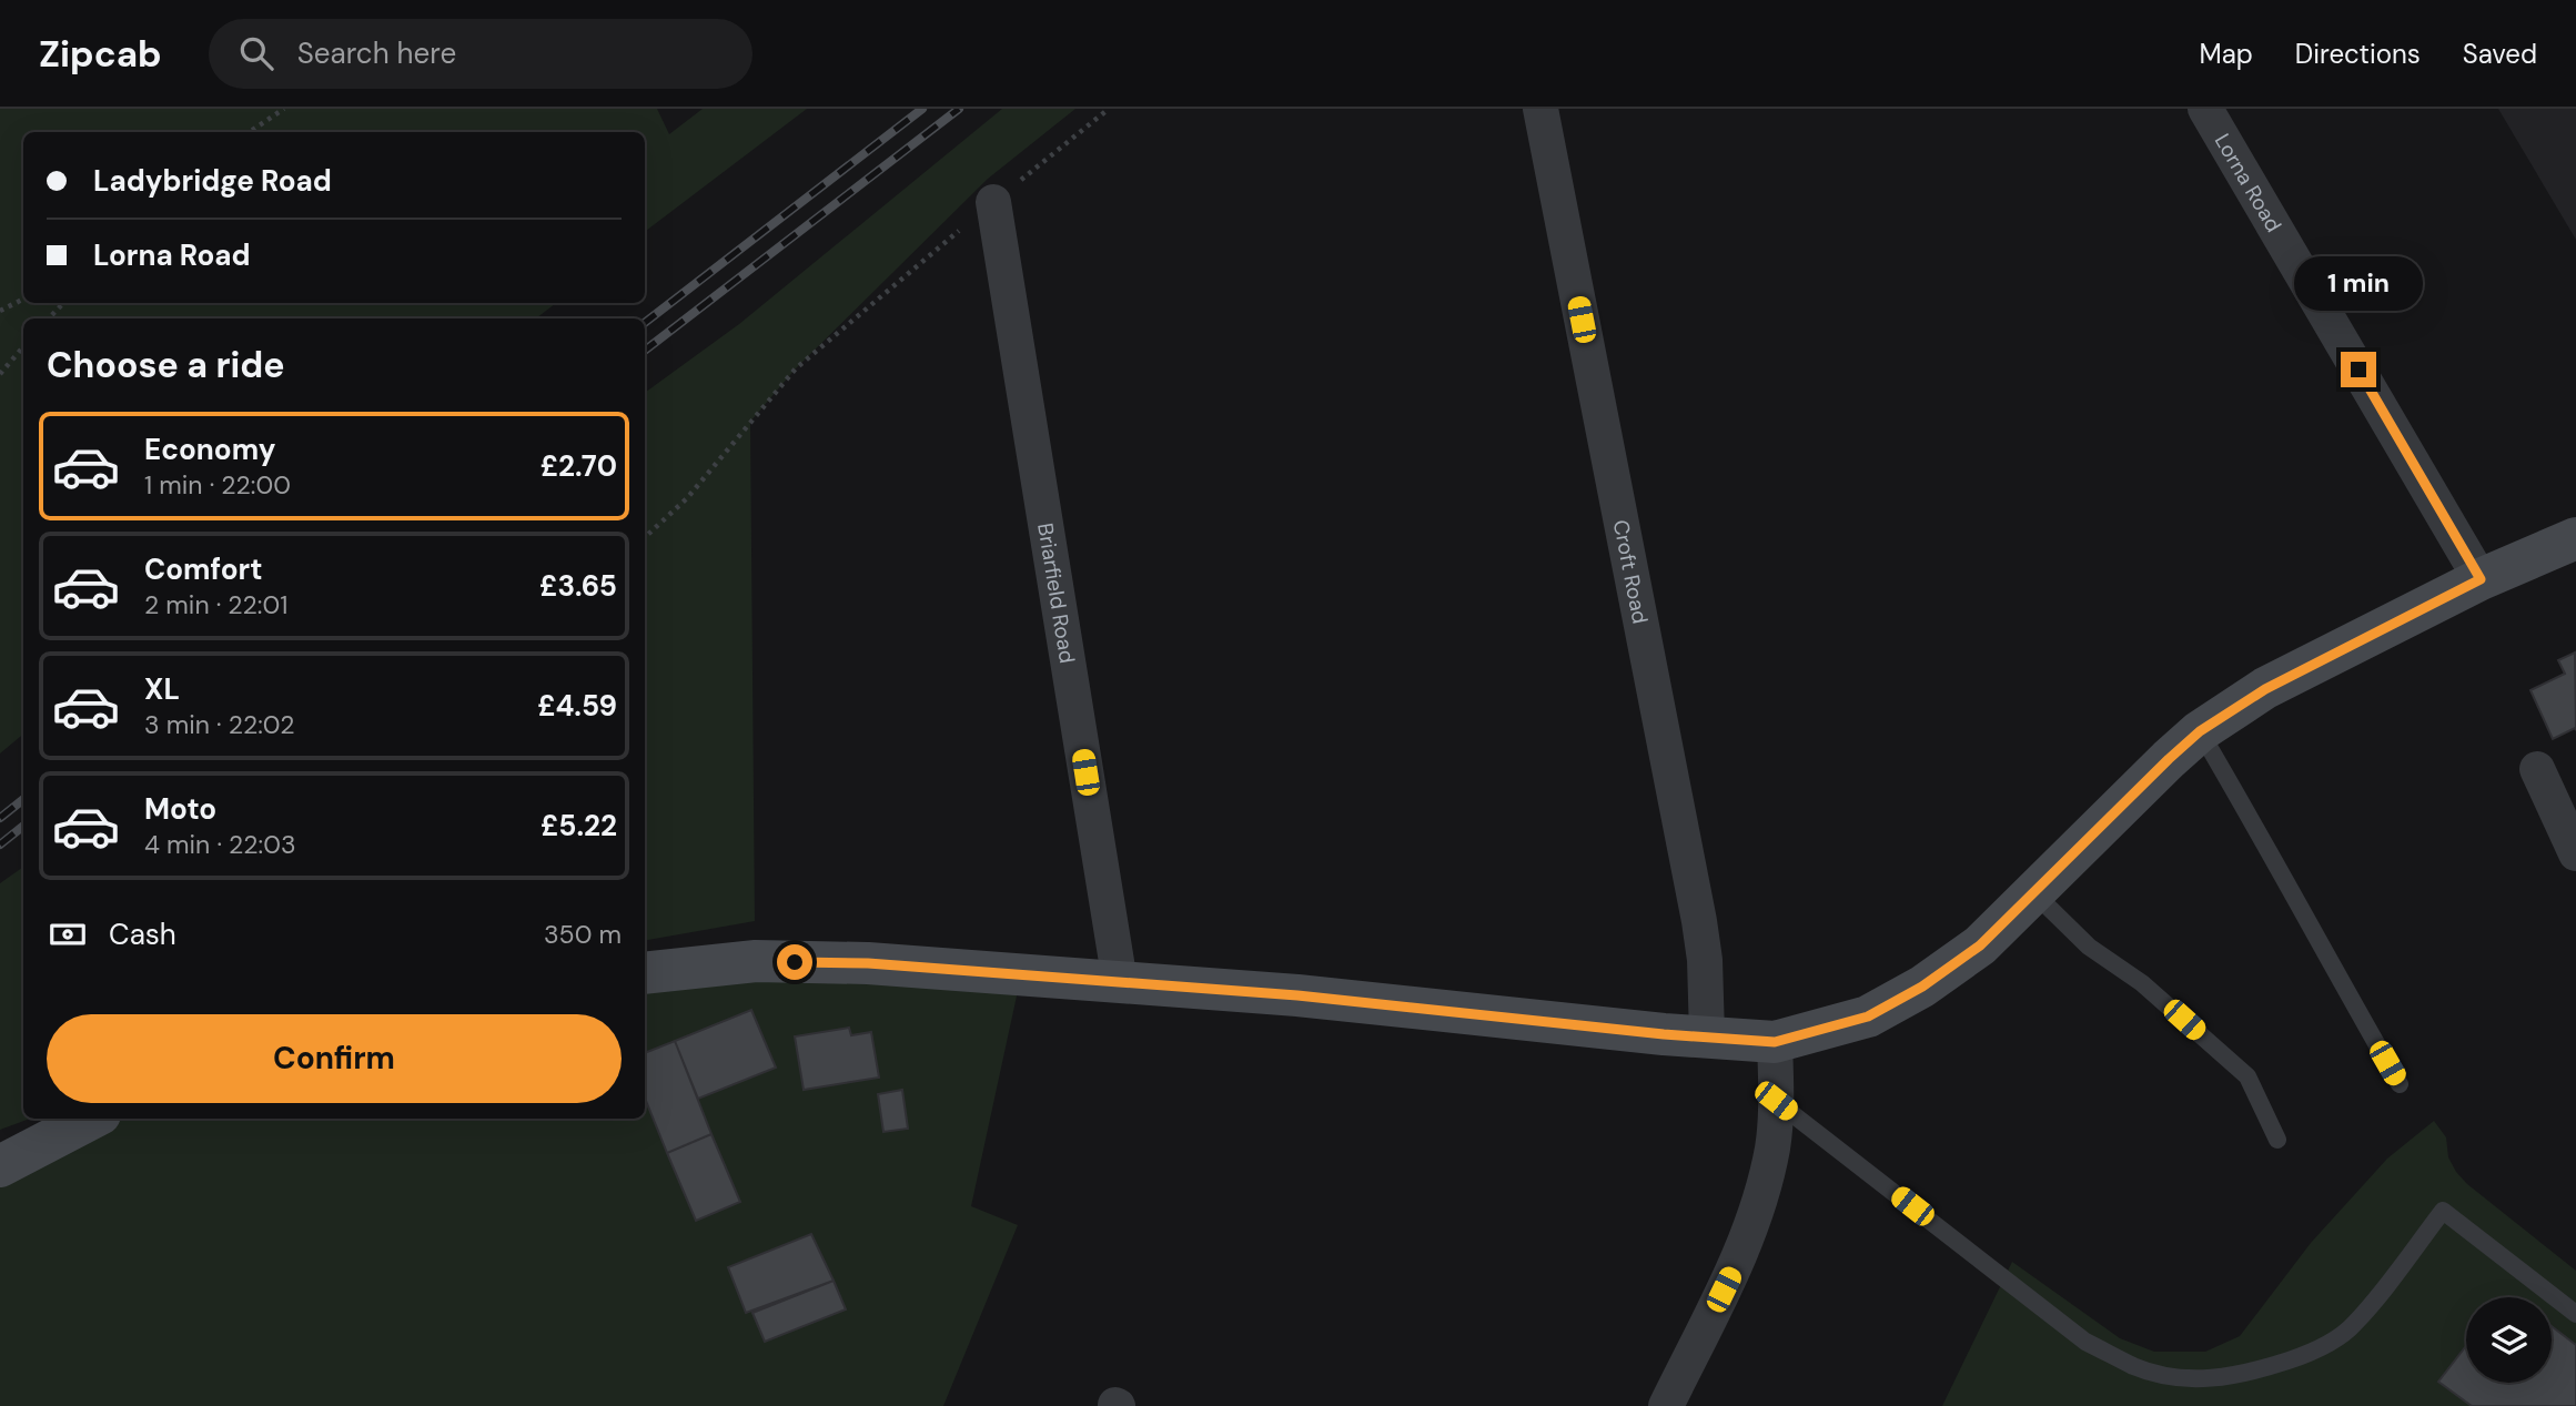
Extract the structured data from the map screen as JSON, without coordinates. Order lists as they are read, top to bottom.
{
  "streets": {
    "street": ["Lorna Road", "Croft Road", "Briarfield Road"]
  },
  "page": {
    "header": "Zipcab",
    "search": "Search here",
    "nav": ["Map", "Directions", "Saved"],
    "banner": ["Ladybridge Road", "Lorna Road"],
    "bubble": "1 min",
    "heading": "Choose a ride",
    "list": [
      {
        "name": "Economy",
        "note": "1 min · 22:00",
        "value": "£2.70"
      },
      {
        "name": "Comfort",
        "note": "2 min · 22:01",
        "value": "£3.65"
      },
      {
        "name": "XL",
        "note": "3 min · 22:02",
        "value": "£4.59"
      },
      {
        "name": "Moto",
        "note": "4 min · 22:03",
        "value": "£5.22"
      }
    ],
    "pay": ["Cash", "350 m"],
    "buttons": "Confirm"
  }
}
